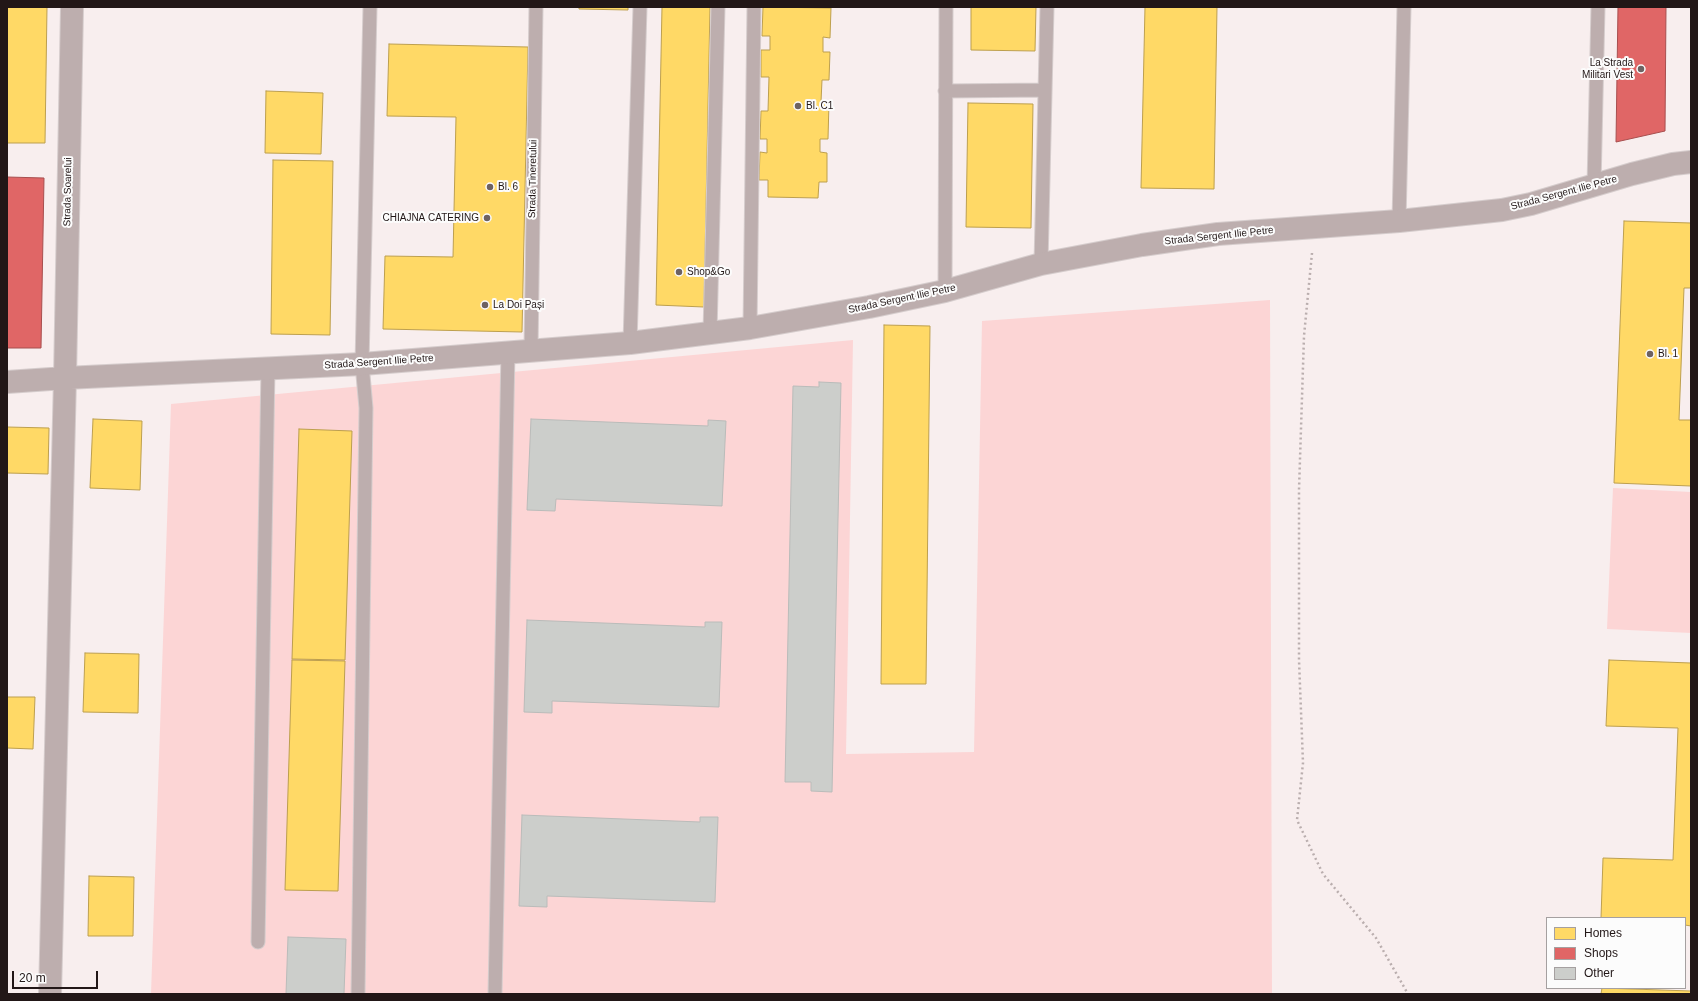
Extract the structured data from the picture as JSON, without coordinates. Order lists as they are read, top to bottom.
{
  "streets": {
    "street": ["Strada Soarelui", "Strada Sergent Ilie Petre"],
    "lane": ["Strada Tineretului"]
  },
  "crossings": [
    ["Strada Tineretului", "Strada Sergent Ilie Petre"],
    ["Strada Soarelui", "Strada Sergent Ilie Petre"]
  ],
  "places": [
    "La Strada Militari Vest",
    "Bl. C1",
    "Bl. 6",
    "CHIAJNA CATERING",
    "Shop&Go",
    "La Doi Pași",
    "Bl. 1"
  ],
  "legend": ["Homes", "Shops", "Other"],
  "scale_bar": "20 m"
}
